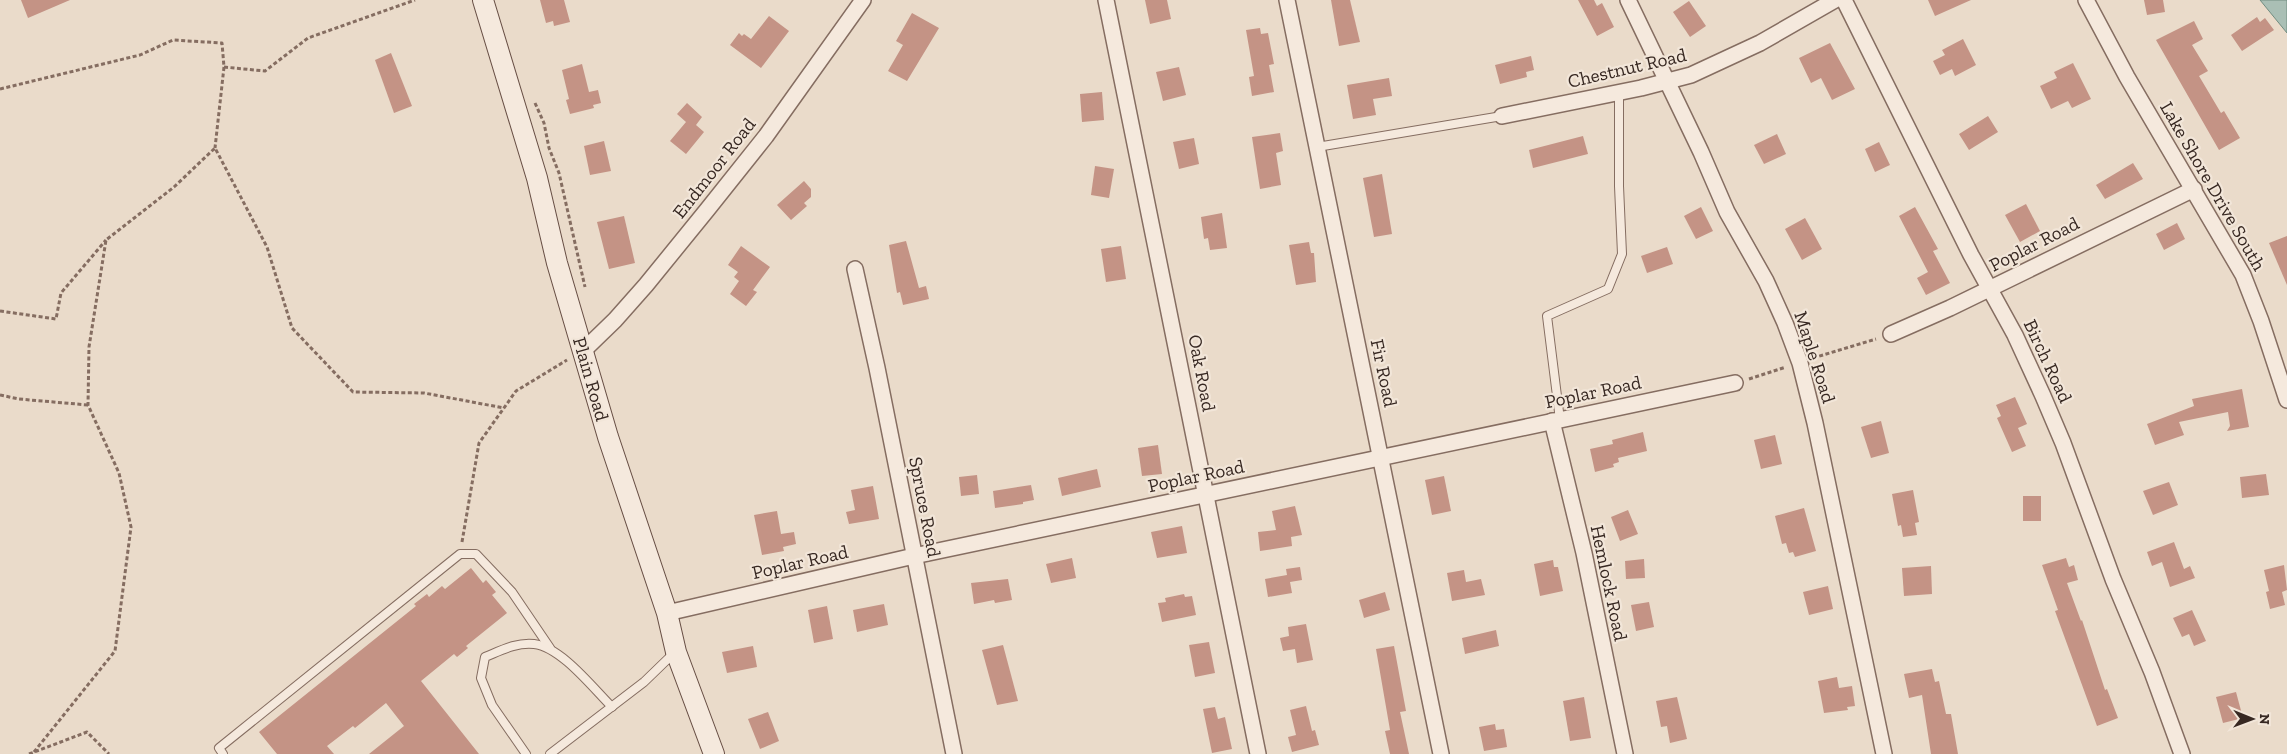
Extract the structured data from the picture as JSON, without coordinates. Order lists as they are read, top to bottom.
{
  "streets": {
    "main road": ["Plain Road"],
    "street": [
      "Chestnut Road",
      "Endmoor Road",
      "Lake Shore Drive South",
      "Poplar Road",
      "Maple Road",
      "Birch Road",
      "Oak Road",
      "Fir Road",
      "Spruce Road",
      "Hemlock Road"
    ]
  },
  "crossings": [
    ["Chestnut Road", "Maple Road"],
    ["Endmoor Road", "Plain Road"],
    ["Lake Shore Drive South", "Poplar Road"],
    ["Poplar Road", "Birch Road"],
    ["Poplar Road", "Oak Road"],
    ["Poplar Road", "Fir Road"],
    ["Poplar Road", "Plain Road"],
    ["Poplar Road", "Spruce Road"],
    ["Poplar Road", "Hemlock Road"]
  ],
  "north": "right"
}
